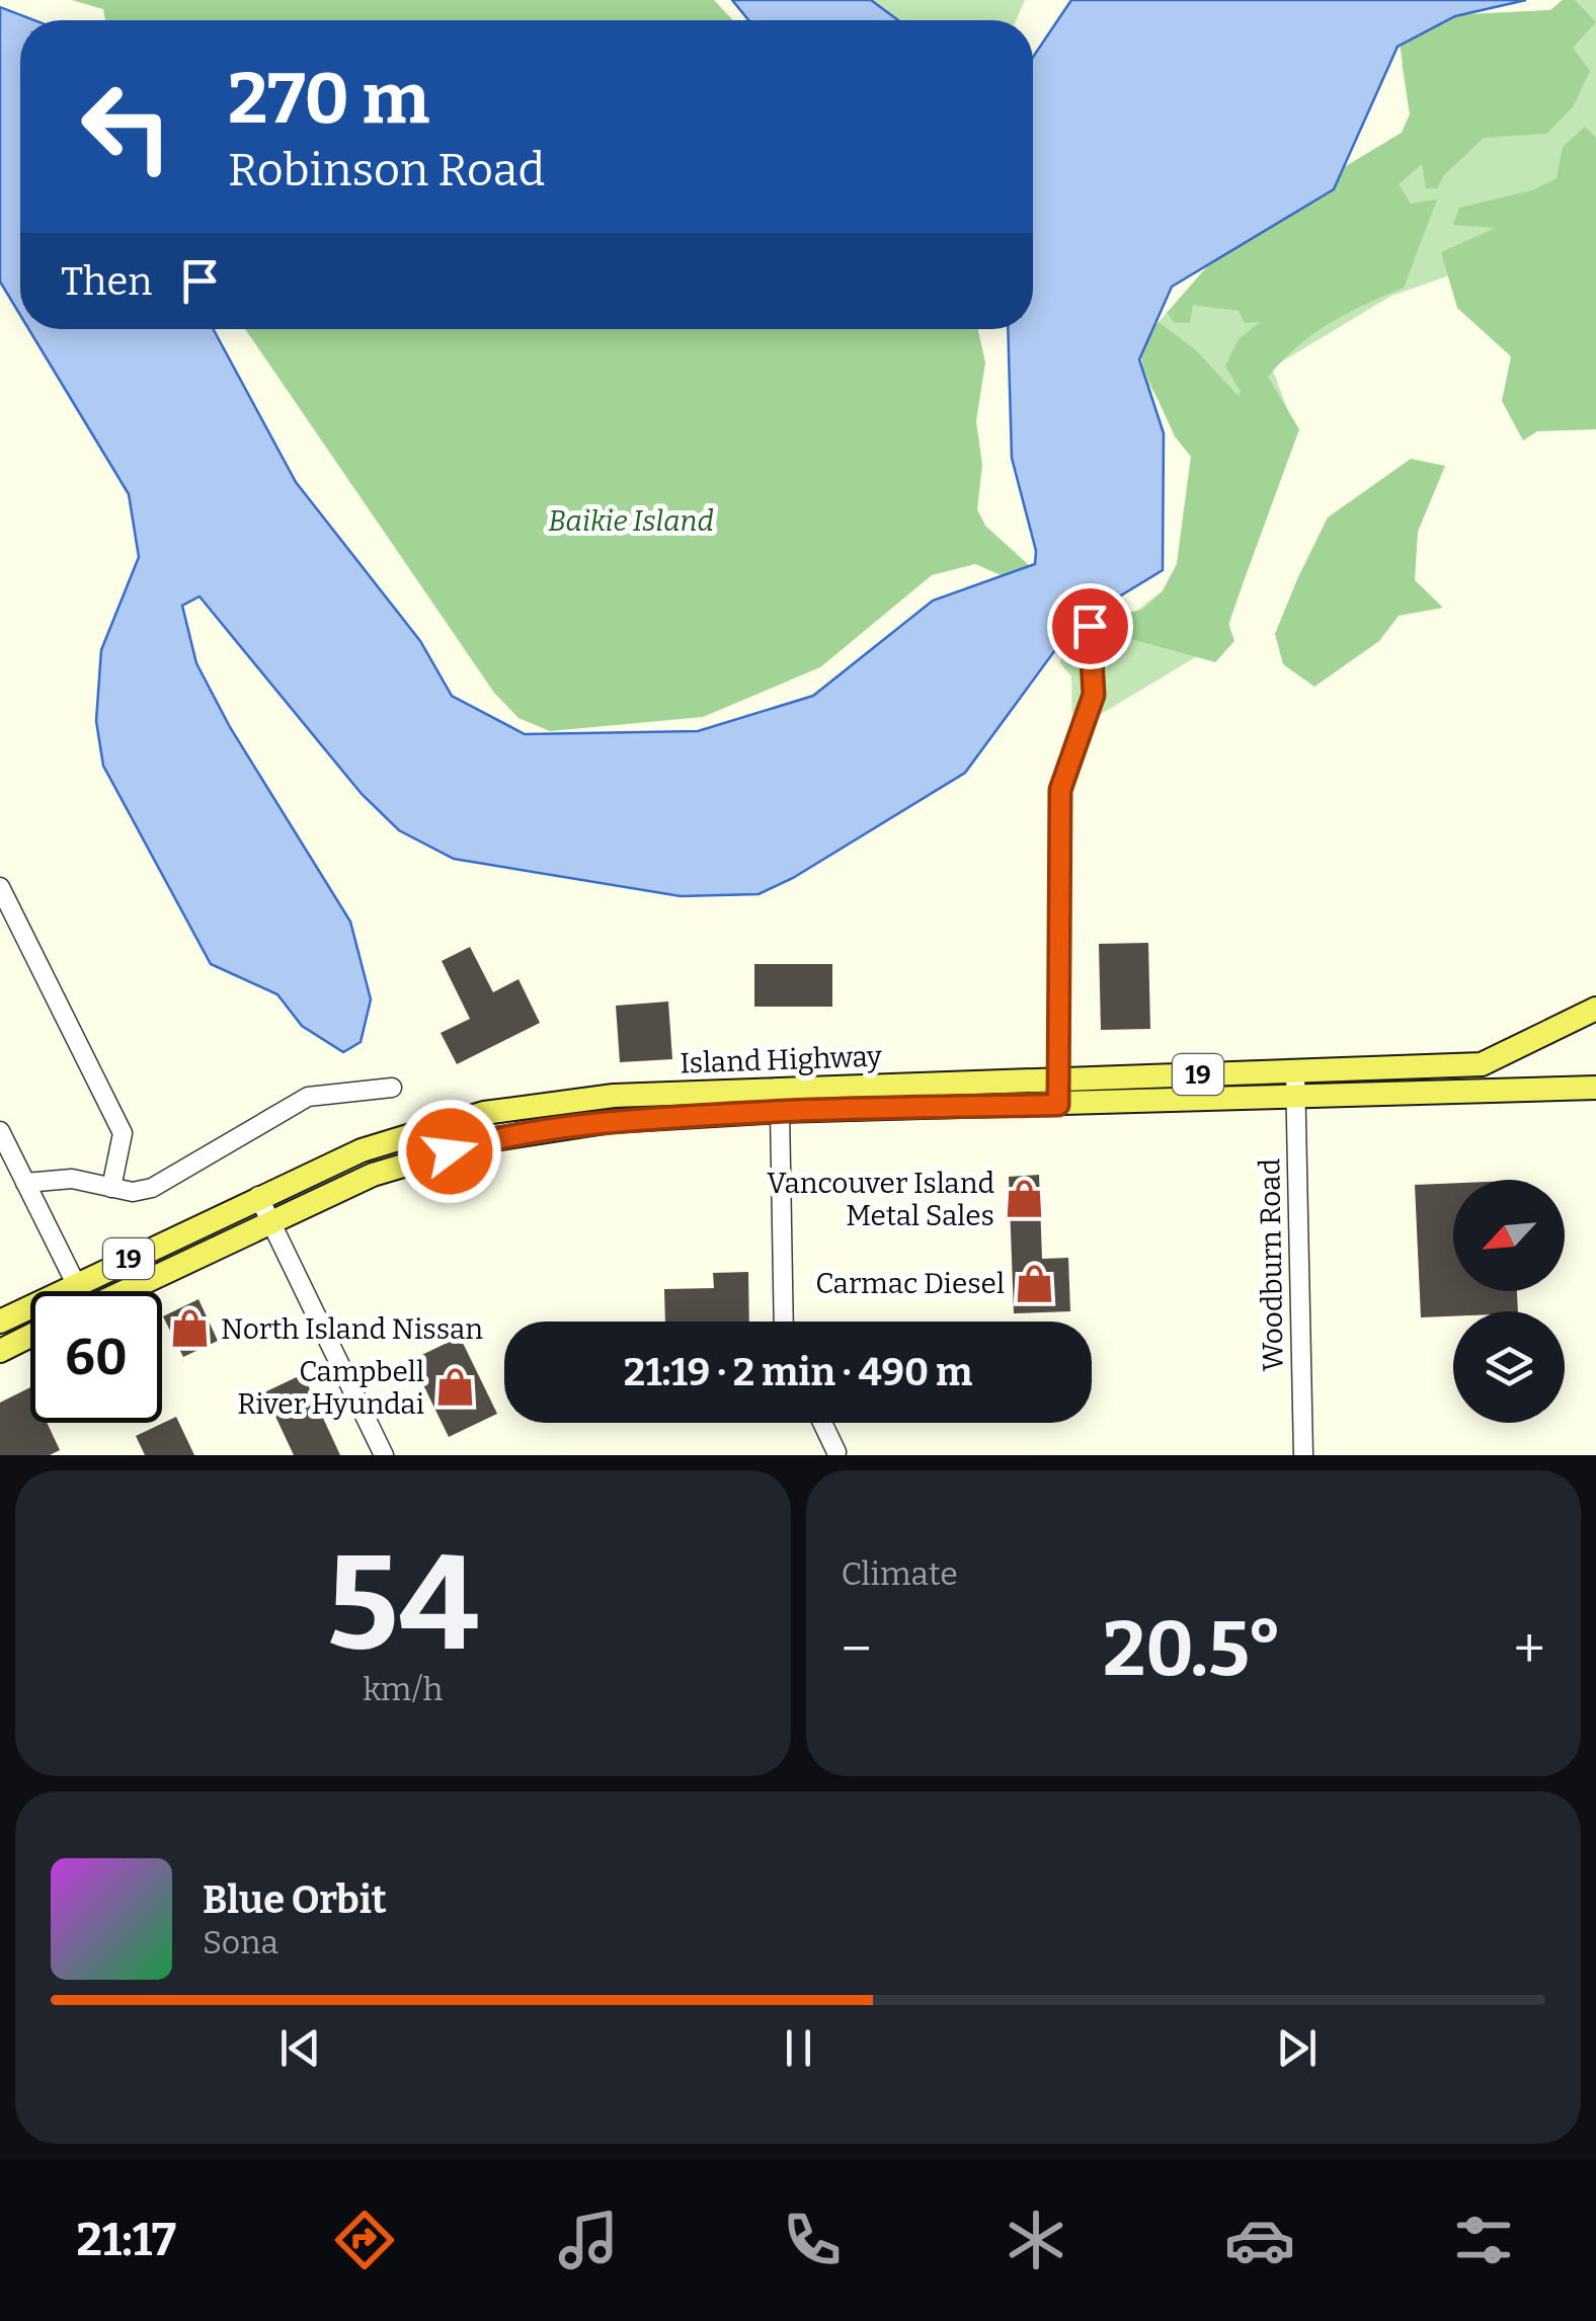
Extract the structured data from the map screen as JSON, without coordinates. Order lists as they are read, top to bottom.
{
  "streets": {
    "main road": ["Island Highway", "19"],
    "street": ["Woodburn Road"]
  },
  "crossings": [
    ["Island Highway", "Woodburn Road"]
  ],
  "parks": ["Baikie Island"],
  "places": {
    "shop": [
      "Vancouver Island Metal Sales",
      "Carmac Diesel",
      "North Island Nissan",
      "Campbell River Hyundai"
    ]
  },
  "north": "bottom left",
  "page": {
    "turn": ["270 m", "Robinson Road"],
    "then": "Then",
    "limit": "60",
    "trip": "21:19 · 2 min · 490 m",
    "tile": [
      ["54", "km/h"],
      "Climate"
    ],
    "heat": ["−", "20.5°", "+"],
    "song": ["Blue Orbit", "Sona"],
    "tabs": "21:17"
  }
}
